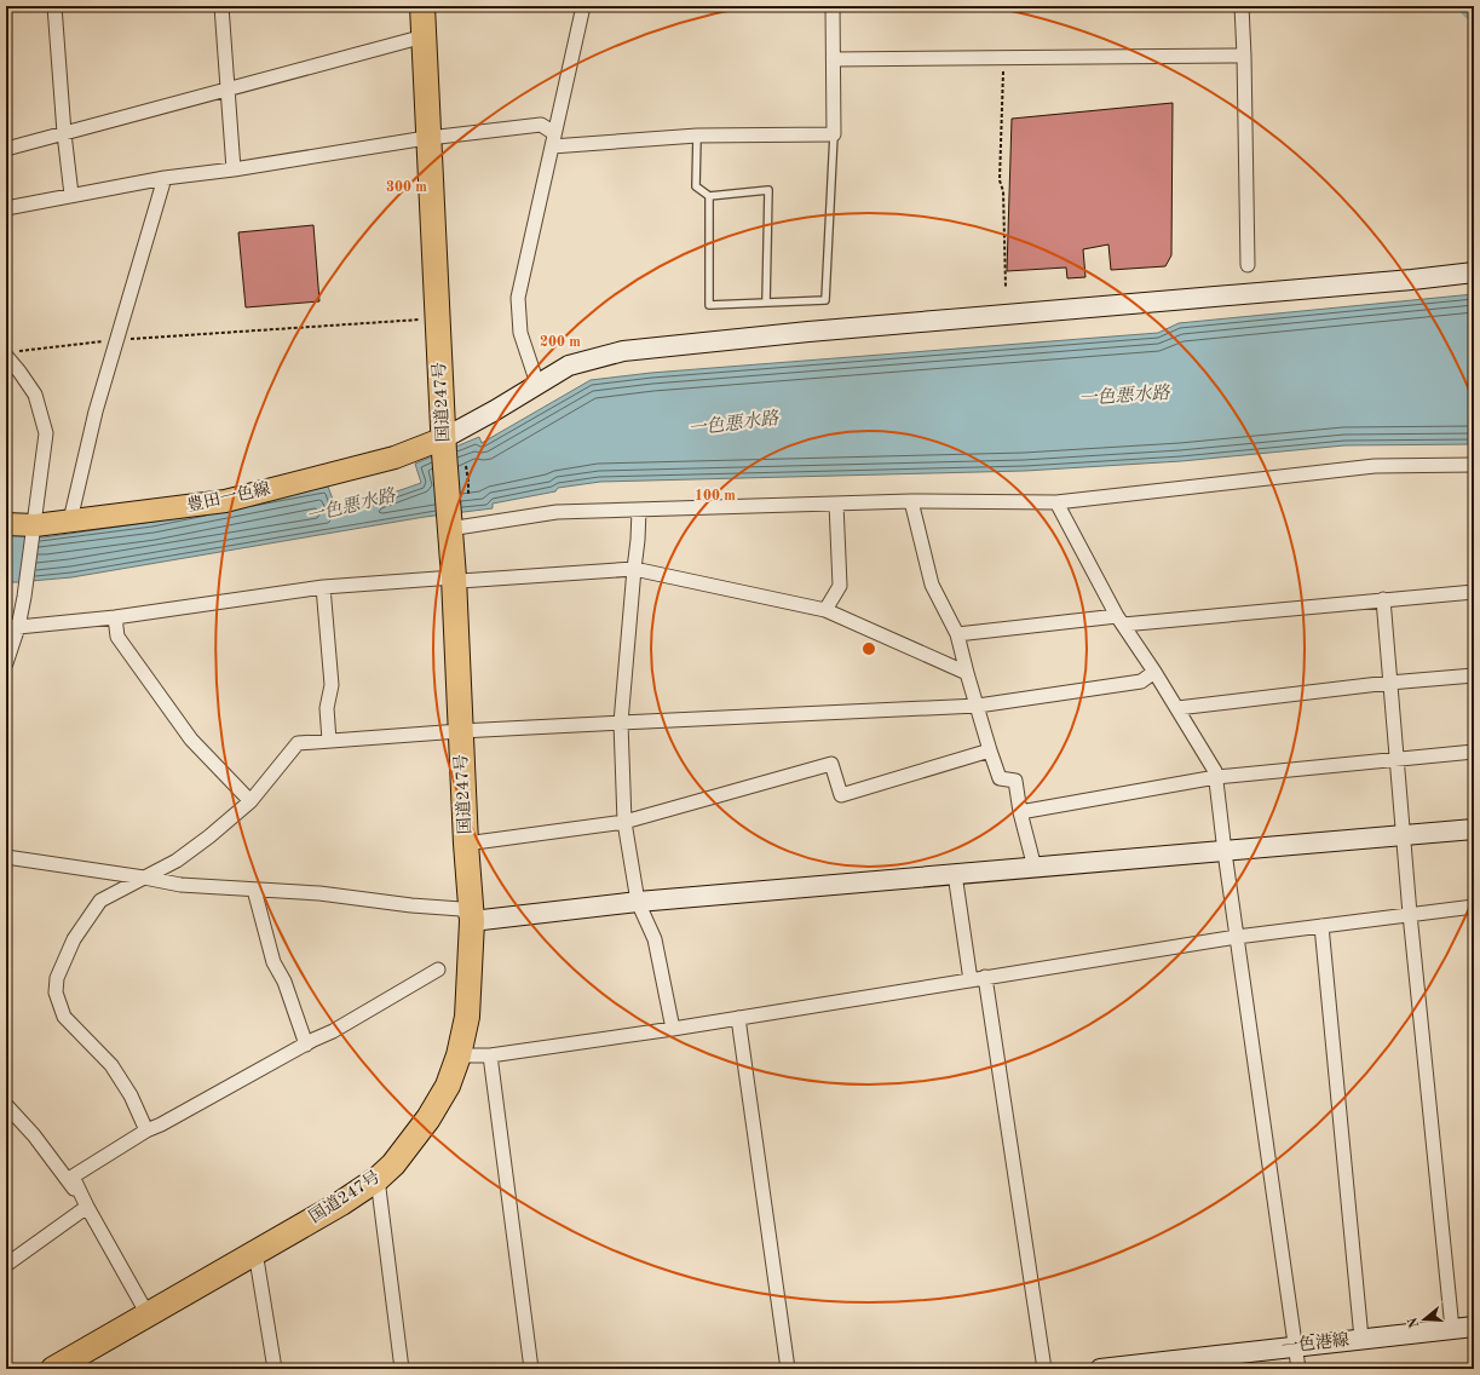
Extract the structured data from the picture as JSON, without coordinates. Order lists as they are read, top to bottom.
{
  "streets": {
    "highway": ["国道247号"],
    "main road": ["豊田一色線"],
    "street": ["一色港線"]
  },
  "crossings": [
    ["国道247号", "豊田一色線"]
  ],
  "water": ["一色悪水路"],
  "north": "left",
  "rings": ["300 m", "200 m", "100 m"]
}
